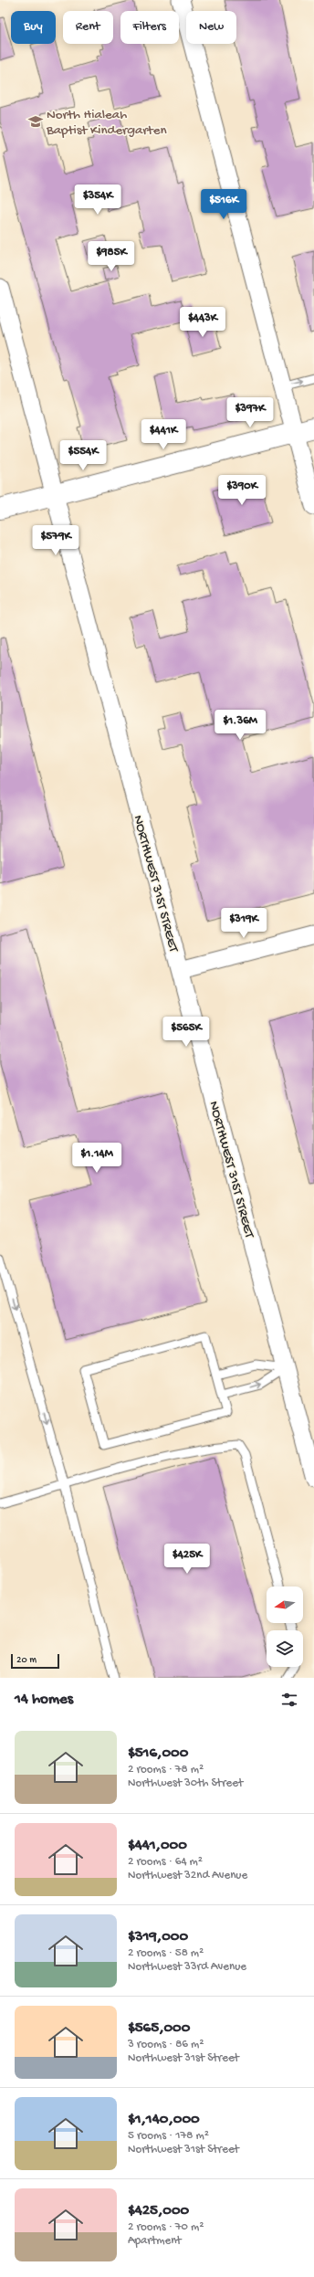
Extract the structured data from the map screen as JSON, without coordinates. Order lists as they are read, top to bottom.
{
  "streets": {
    "street": ["NORTHWEST 31ST STREET"]
  },
  "places": {
    "school or university": ["North Hialeah Baptist Kindergarten"]
  },
  "scale_bar": "20 m",
  "north": "left",
  "page": {
    "chip": [
      "Buy",
      "Rent",
      "Filters",
      "New"
    ],
    "price": [
      "$354K",
      "$516K",
      "$985K",
      "$443K",
      "$397K",
      "$441K",
      "$554K",
      "$390K",
      "$579K",
      "$1.36M",
      "$319K",
      "$565K",
      "$1.14M",
      "$425K"
    ],
    "scale": "20 m",
    "heading": "14 homes",
    "list": [
      {
        "name": "$516,000",
        "note": "2 rooms · 78 m² · Northwest 30th Street"
      },
      {
        "name": "$441,000",
        "note": "2 rooms · 64 m² · Northwest 32nd Avenue"
      },
      {
        "name": "$319,000",
        "note": "2 rooms · 58 m² · Northwest 33rd Avenue"
      },
      {
        "name": "$565,000",
        "note": "3 rooms · 86 m² · Northwest 31st Street"
      },
      {
        "name": "$1,140,000",
        "note": "5 rooms · 178 m² · Northwest 31st Street"
      },
      {
        "name": "$425,000",
        "note": "2 rooms · 70 m² · Apartment"
      }
    ]
  }
}
